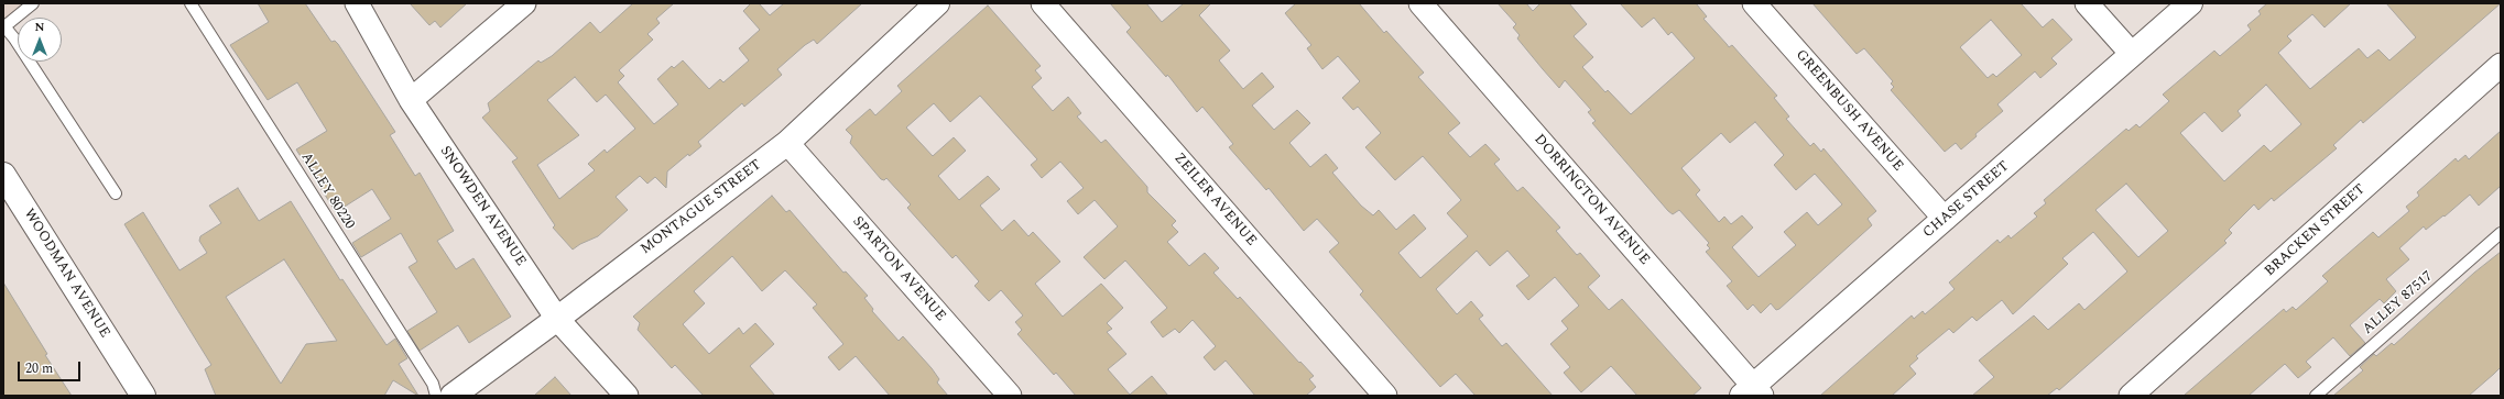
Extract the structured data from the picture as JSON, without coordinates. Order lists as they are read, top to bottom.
{
  "streets": {
    "street": [
      "GREENBUSH AVENUE",
      "ZEILER AVENUE",
      "DORRINGTON AVENUE",
      "CHASE STREET",
      "SNOWDEN AVENUE",
      "MONTAGUE STREET",
      "BRACKEN STREET",
      "SPARTON AVENUE",
      "WOODMAN AVENUE"
    ],
    "lane": ["ALLEY 80220", "ALLEY 87517"]
  },
  "crossings": [
    ["GREENBUSH AVENUE", "CHASE STREET"],
    ["DORRINGTON AVENUE", "CHASE STREET"],
    ["SNOWDEN AVENUE", "MONTAGUE STREET"],
    ["MONTAGUE STREET", "SPARTON AVENUE"]
  ],
  "scale_bar": "20 m",
  "north": "top"
}
